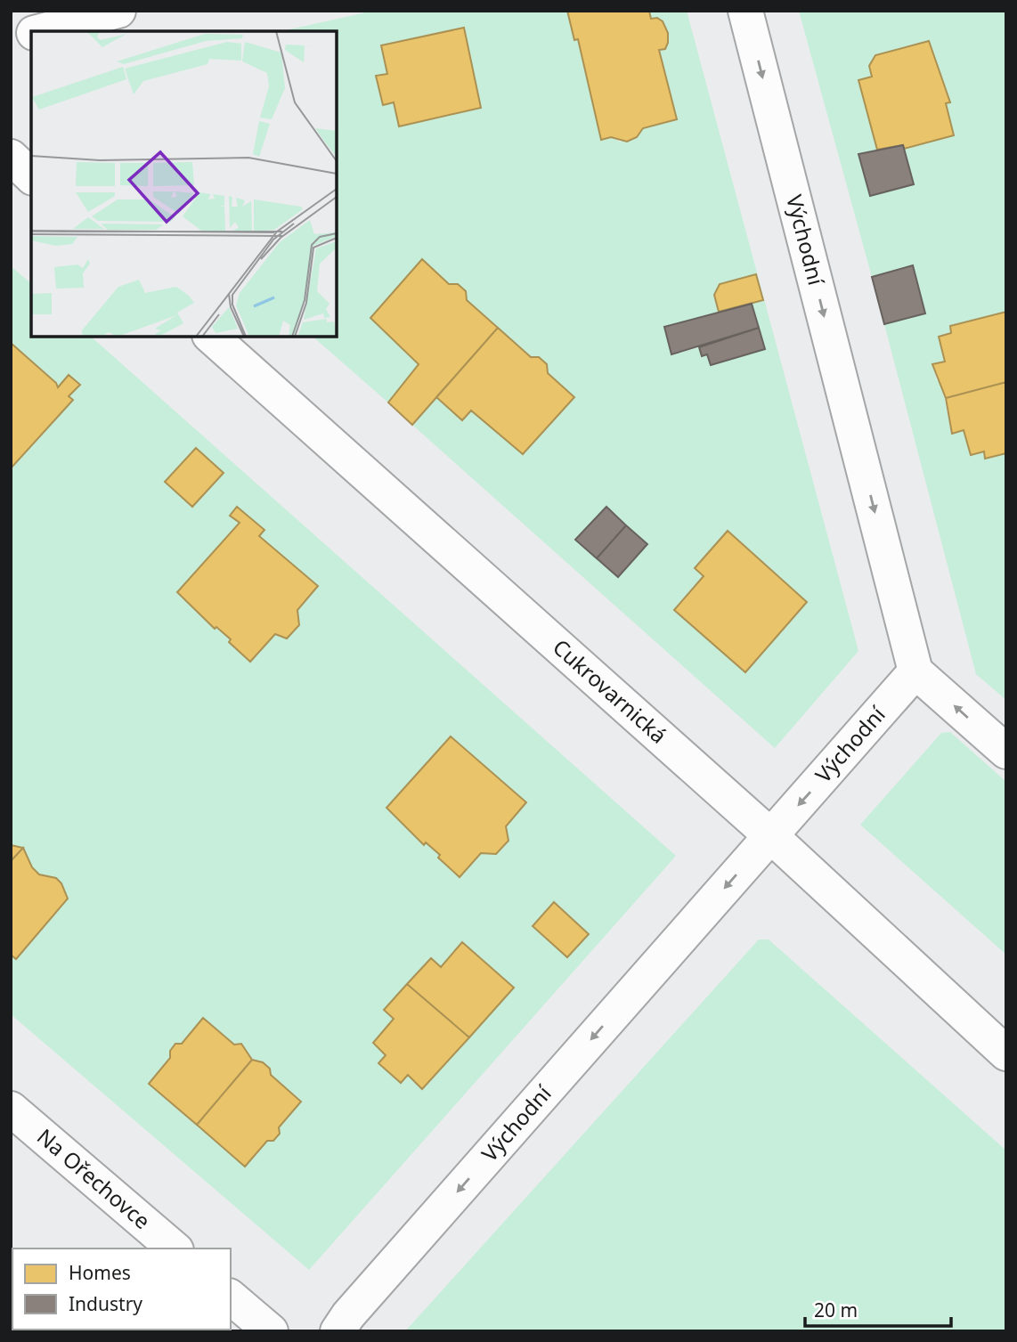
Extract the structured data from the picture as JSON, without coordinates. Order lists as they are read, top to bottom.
{
  "streets": {
    "street": ["Východní", "Cukrovarnická", "Na Ořechovce"]
  },
  "crossings": [
    ["Východní", "Cukrovarnická"]
  ],
  "one_way": ["Východní"],
  "legend": ["Homes", "Industry"],
  "scale_bar": "20 m"
}
